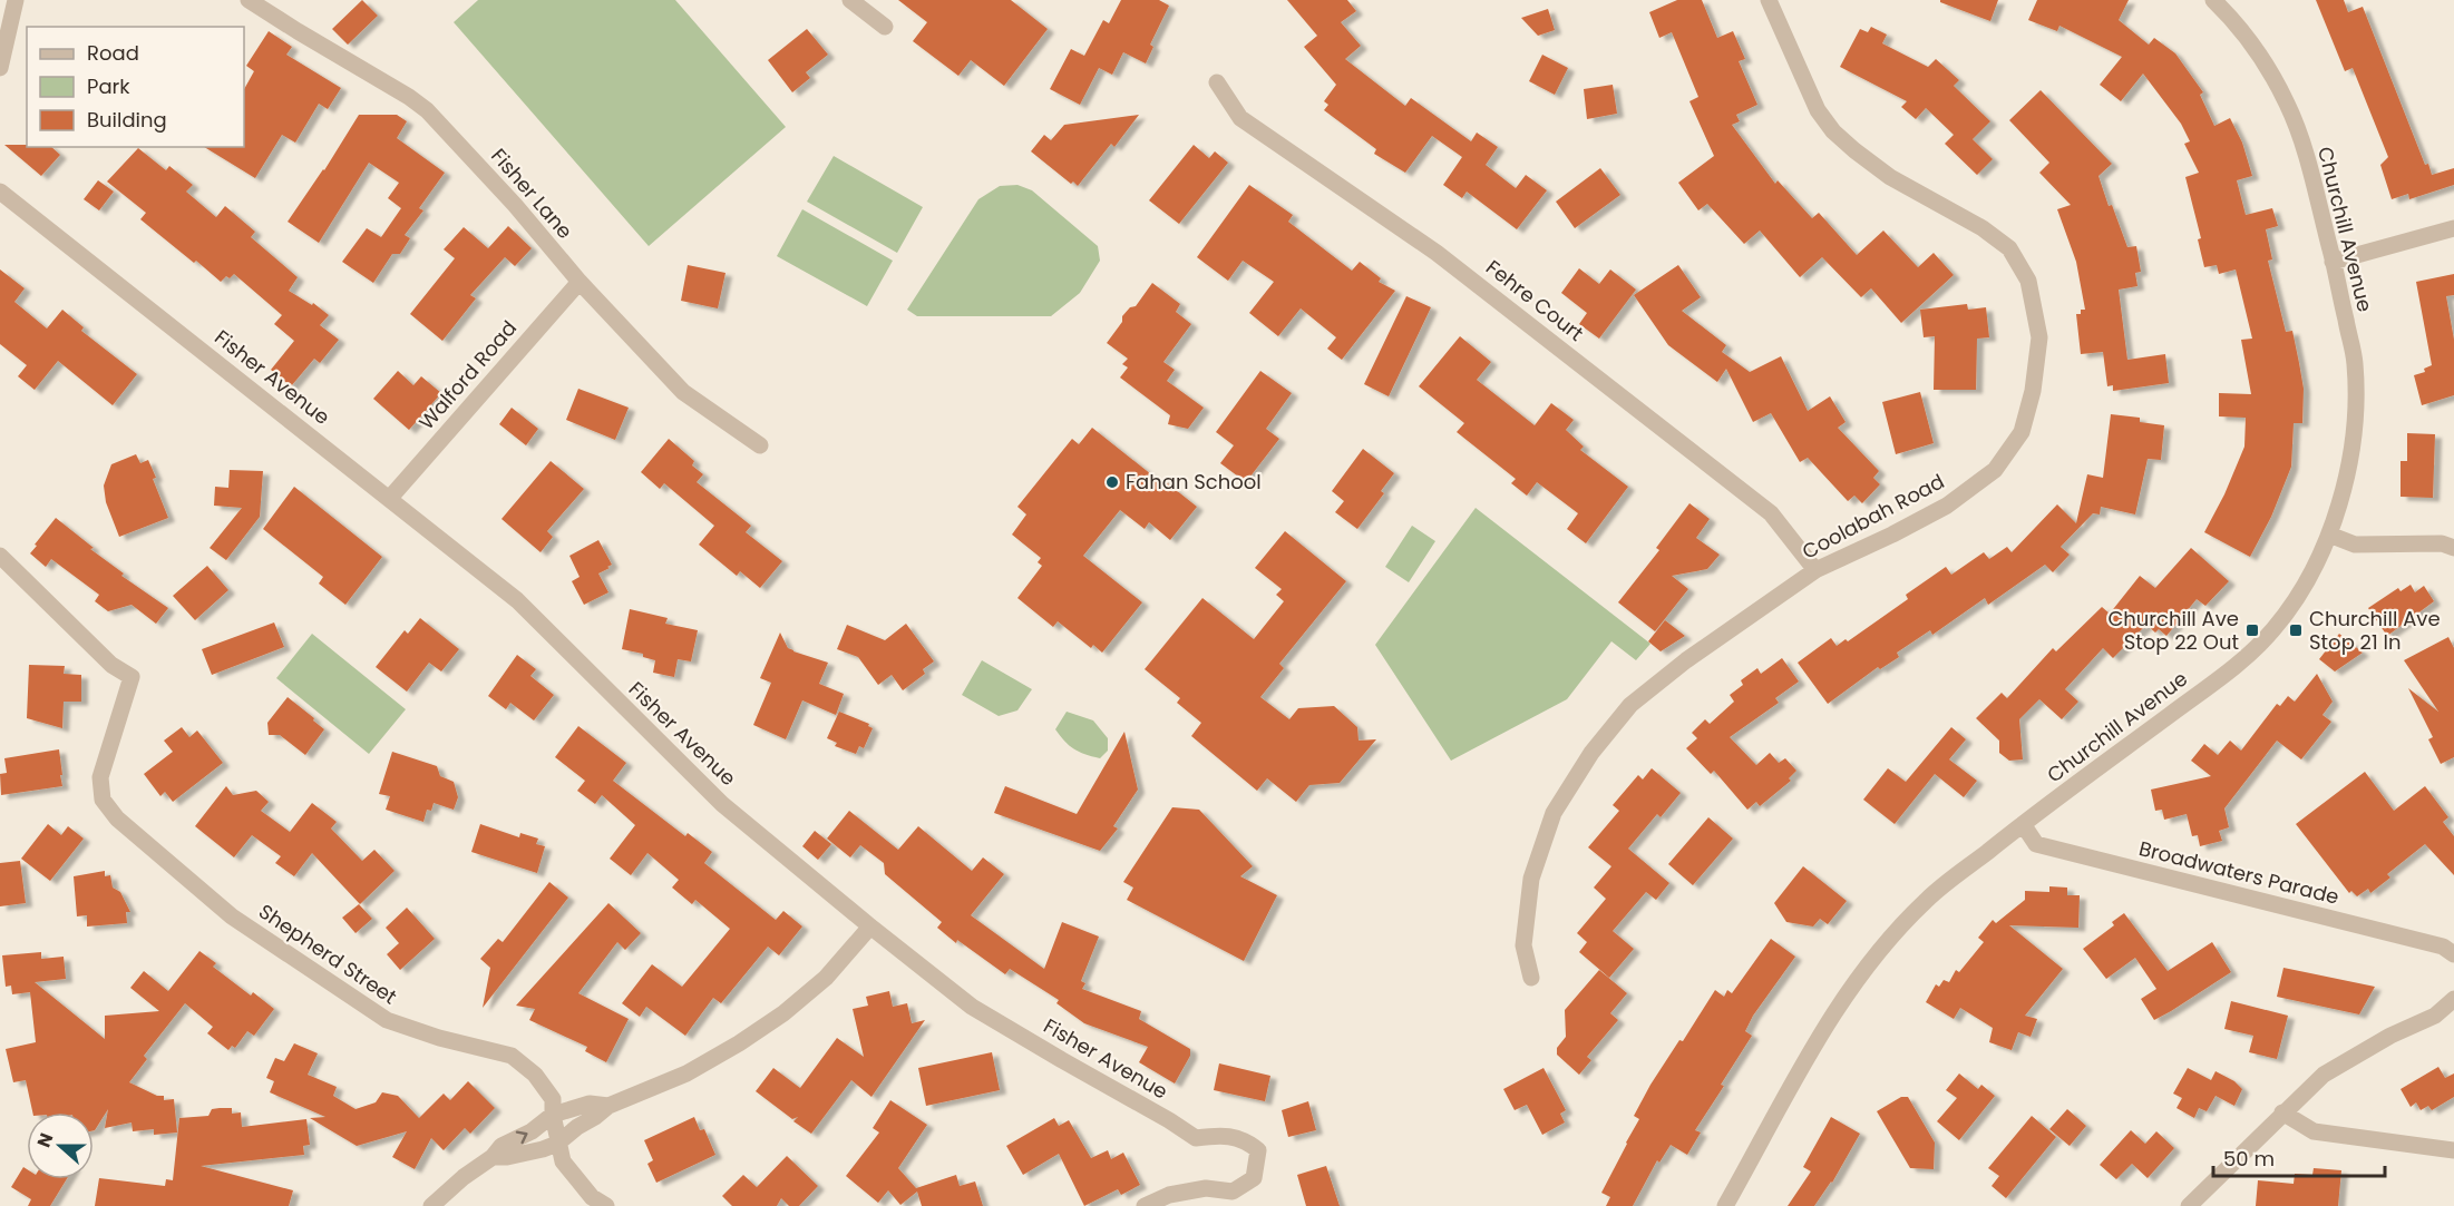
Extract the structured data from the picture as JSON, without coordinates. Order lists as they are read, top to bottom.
{
  "streets": {
    "street": [
      "Fisher Lane",
      "Churchill Avenue",
      "Fehre Court",
      "Walford Road",
      "Fisher Avenue",
      "Coolabah Road",
      "Broadwaters Parade",
      "Shepherd Street"
    ]
  },
  "crossings": [
    ["Fisher Lane", "Walford Road"],
    ["Churchill Avenue", "Broadwaters Parade"],
    ["Fehre Court", "Coolabah Road"],
    ["Walford Road", "Fisher Avenue"]
  ],
  "places": {
    "other": ["Fahan School"],
    "transit": ["Churchill Ave Stop 22 Out", "Churchill Ave Stop 21 In"]
  },
  "legend": ["Road", "Park", "Building"],
  "scale_bar": "50 m",
  "north": "left"
}
